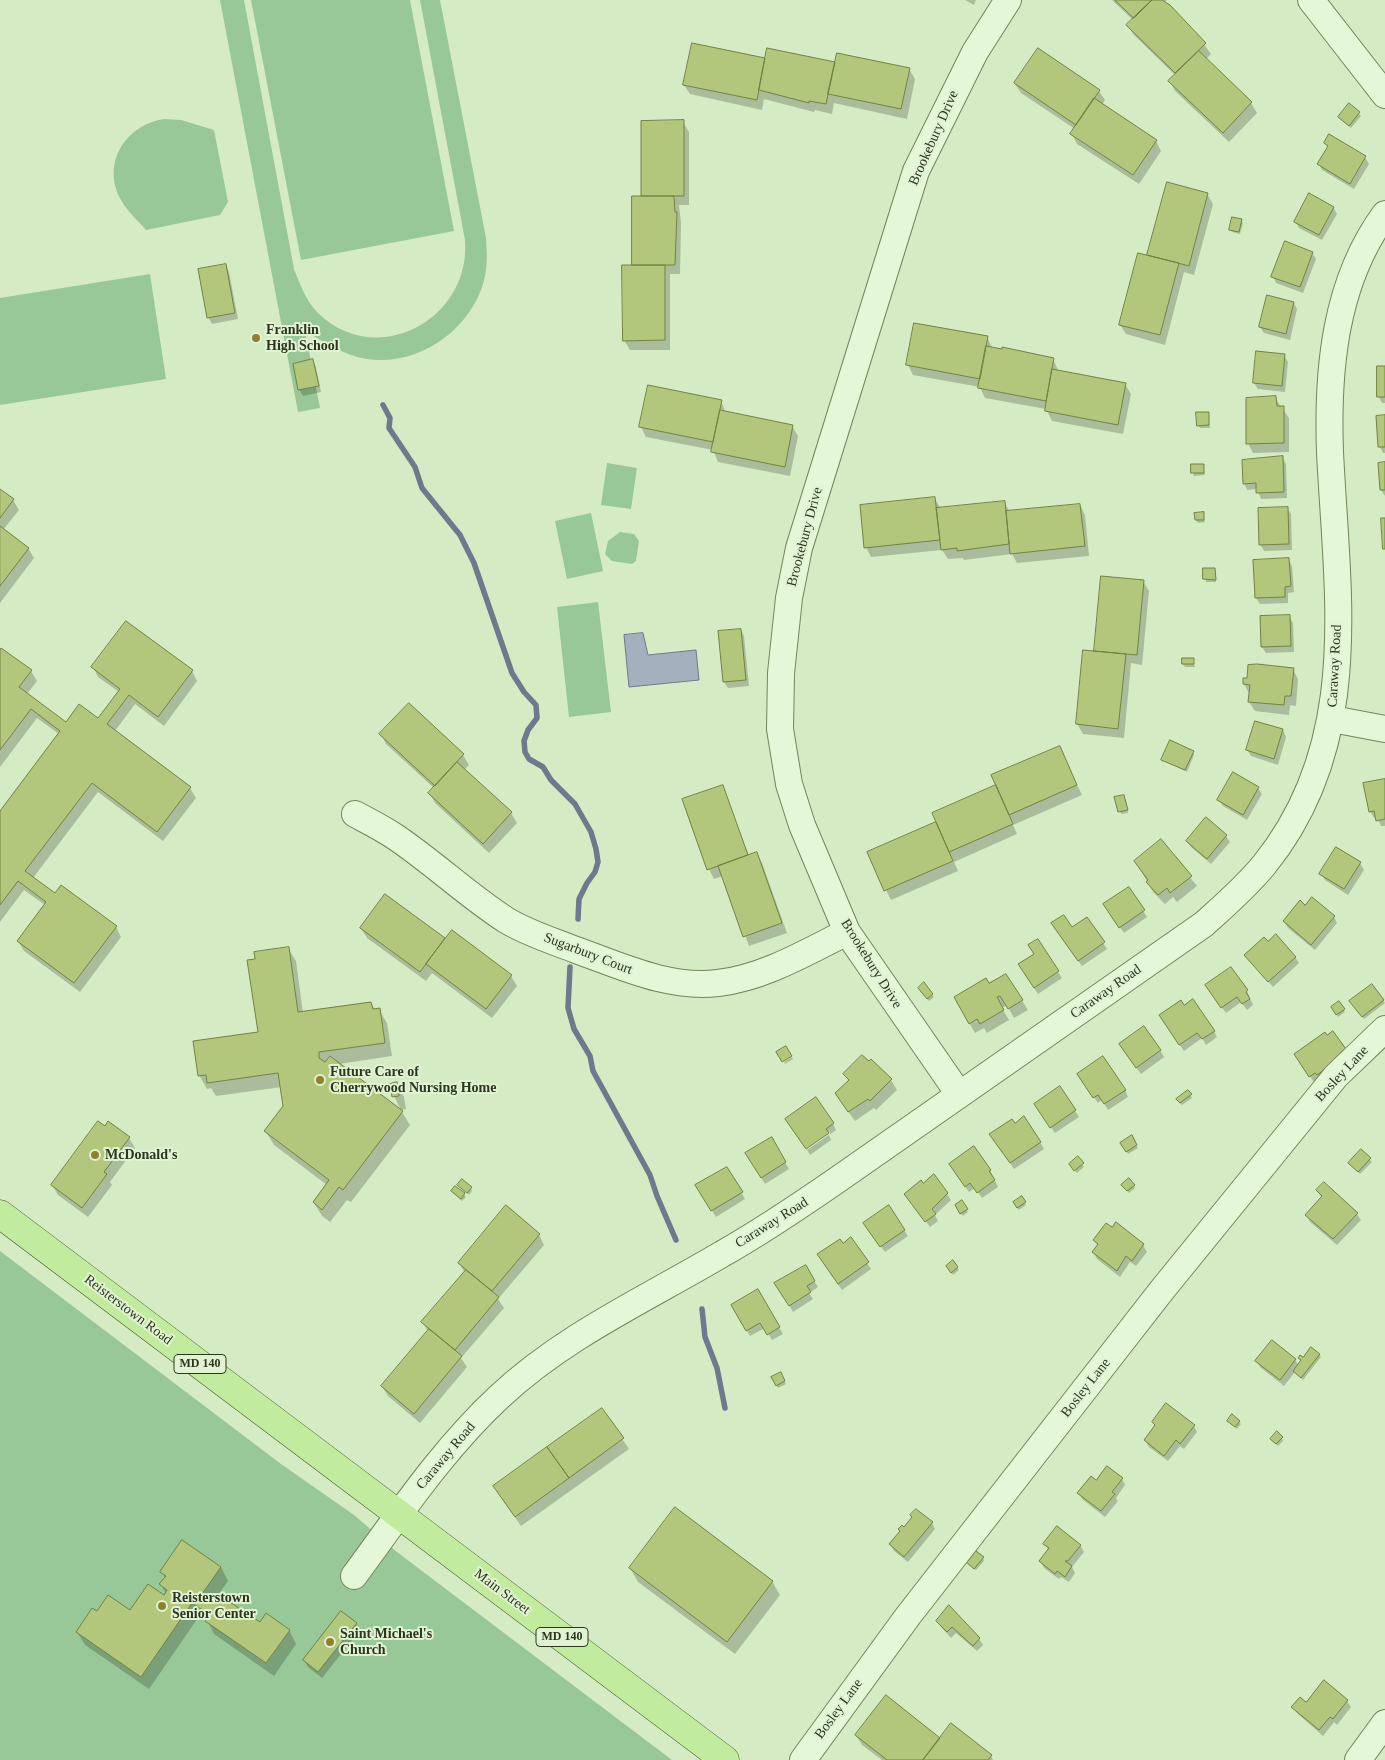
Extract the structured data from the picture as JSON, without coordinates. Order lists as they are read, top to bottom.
{
  "streets": {
    "main road": ["Reisterstown Road", "MD 140", "Main Street"],
    "street": [
      "Brookebury Drive",
      "Caraway Road",
      "Sugarbury Court",
      "Bosley Lane"
    ]
  },
  "crossings": [
    ["Brookebury Drive", "Caraway Road"],
    ["Brookebury Drive", "Sugarbury Court"],
    ["Caraway Road", "Reisterstown Road"],
    ["Caraway Road", "Main Street"],
    ["Reisterstown Road", "Main Street"]
  ],
  "places": [
    "Franklin High School",
    "Future Care of Cherrywood Nursing Home",
    "McDonald's",
    "Reisterstown Senior Center",
    "Saint Michael's Church"
  ]
}
